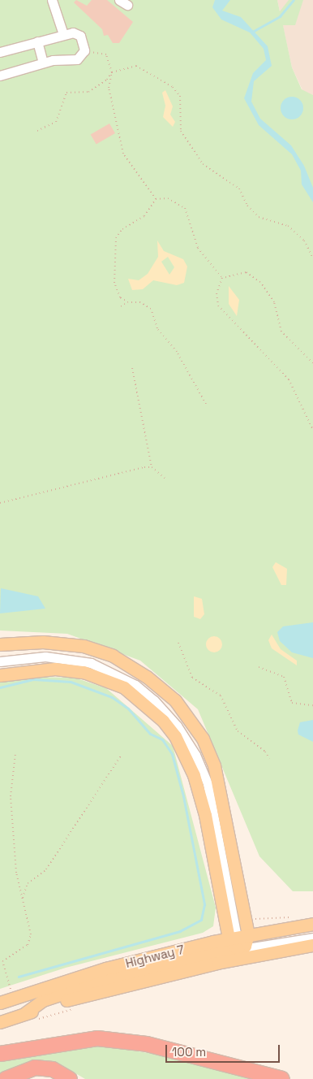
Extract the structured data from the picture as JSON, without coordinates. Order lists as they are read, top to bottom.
{
  "streets": {
    "main road": ["Highway 7"]
  },
  "scale_bar": "100 m"
}
